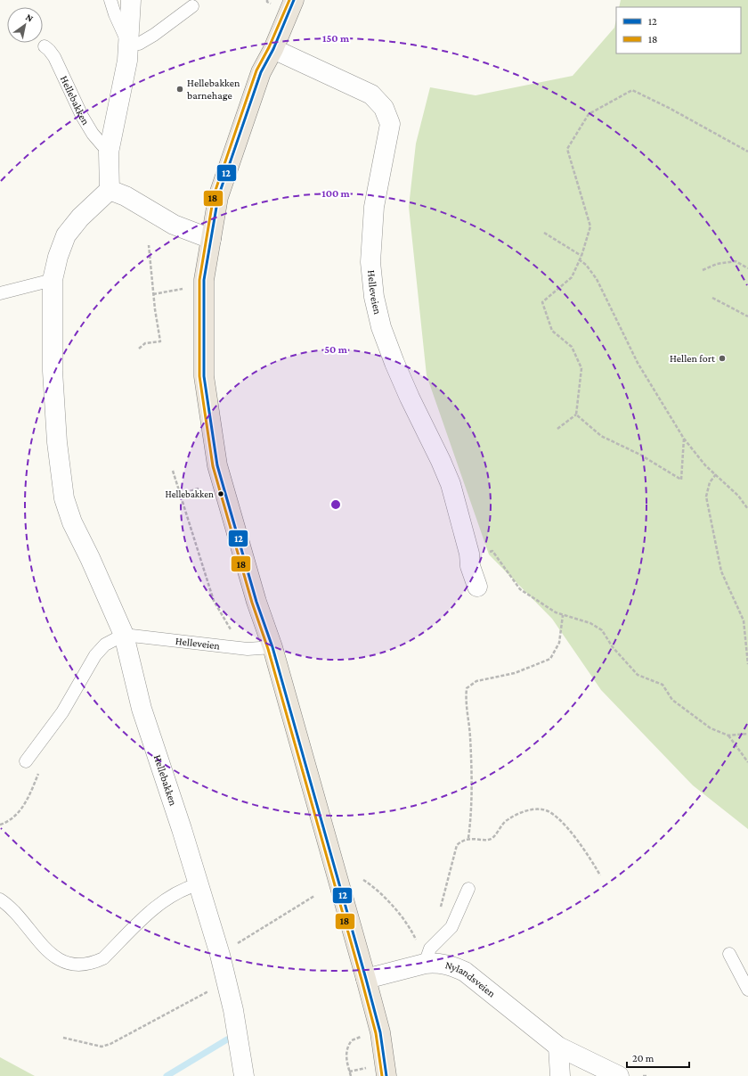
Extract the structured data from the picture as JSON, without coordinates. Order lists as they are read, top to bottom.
{
  "streets": {
    "street": ["Hellebakken", "Helleveien", "Nylandsveien"]
  },
  "crossings": [
    ["Hellebakken", "Helleveien"]
  ],
  "places": ["Hellebakken barnehage", "Hellen fort", "Hellebakken"],
  "lines": ["transit line 12", "transit line 18"],
  "legend": ["12", "18"],
  "scale_bar": "20 m",
  "north": "top right",
  "rings": ["150 m", "100 m", "50 m"]
}
